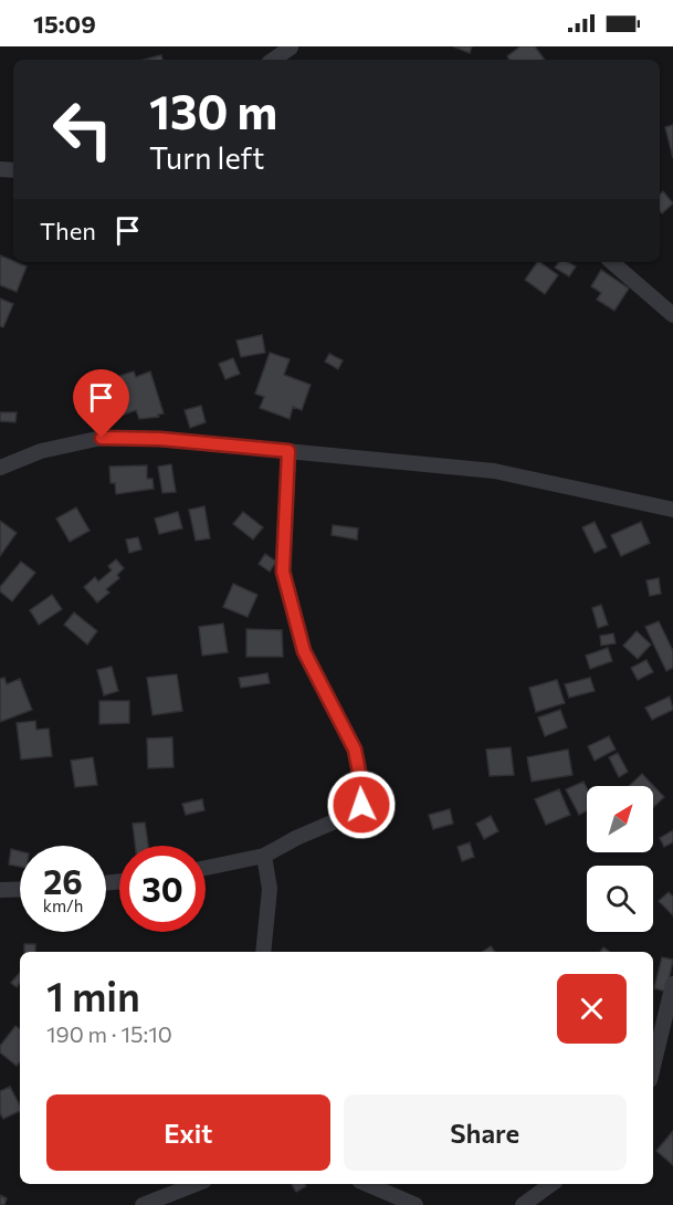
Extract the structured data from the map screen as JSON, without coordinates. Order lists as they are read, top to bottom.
{
  "north": "top right",
  "page": {
    "status": "15:09",
    "turn": ["130 m", "Turn left"],
    "then": "Then",
    "speed": "26 km/h",
    "limit": "30",
    "heading": ["1 min", "190 m · 15:10"],
    "buttons": ["Exit", "Share"]
  }
}
